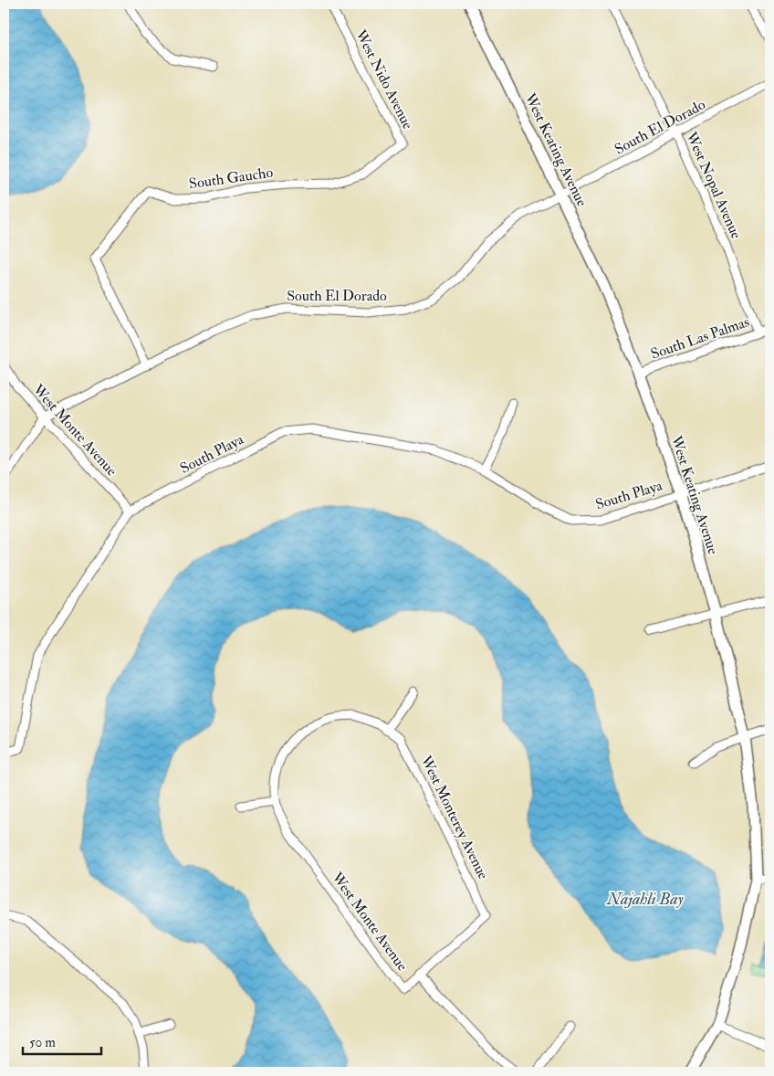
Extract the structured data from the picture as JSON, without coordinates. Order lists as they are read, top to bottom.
{
  "streets": {
    "street": [
      "West Nido Avenue",
      "South El Dorado",
      "West Keating Avenue",
      "South Gaucho",
      "West Nopal Avenue",
      "South Las Palmas",
      "West Monte Avenue",
      "South Playa",
      "West Monterey Avenue"
    ]
  },
  "crossings": [
    ["West Nido Avenue", "South Gaucho"],
    ["South El Dorado", "West Keating Avenue"],
    ["South El Dorado", "South Gaucho"],
    ["South El Dorado", "West Nopal Avenue"],
    ["South El Dorado", "West Monte Avenue"],
    ["West Keating Avenue", "South Las Palmas"],
    ["West Keating Avenue", "South Playa"],
    ["West Nopal Avenue", "South Las Palmas"],
    ["West Monte Avenue", "South Playa"],
    ["West Monte Avenue", "West Monterey Avenue"]
  ],
  "water": ["Najahli Bay"],
  "scale_bar": "50 m"
}
